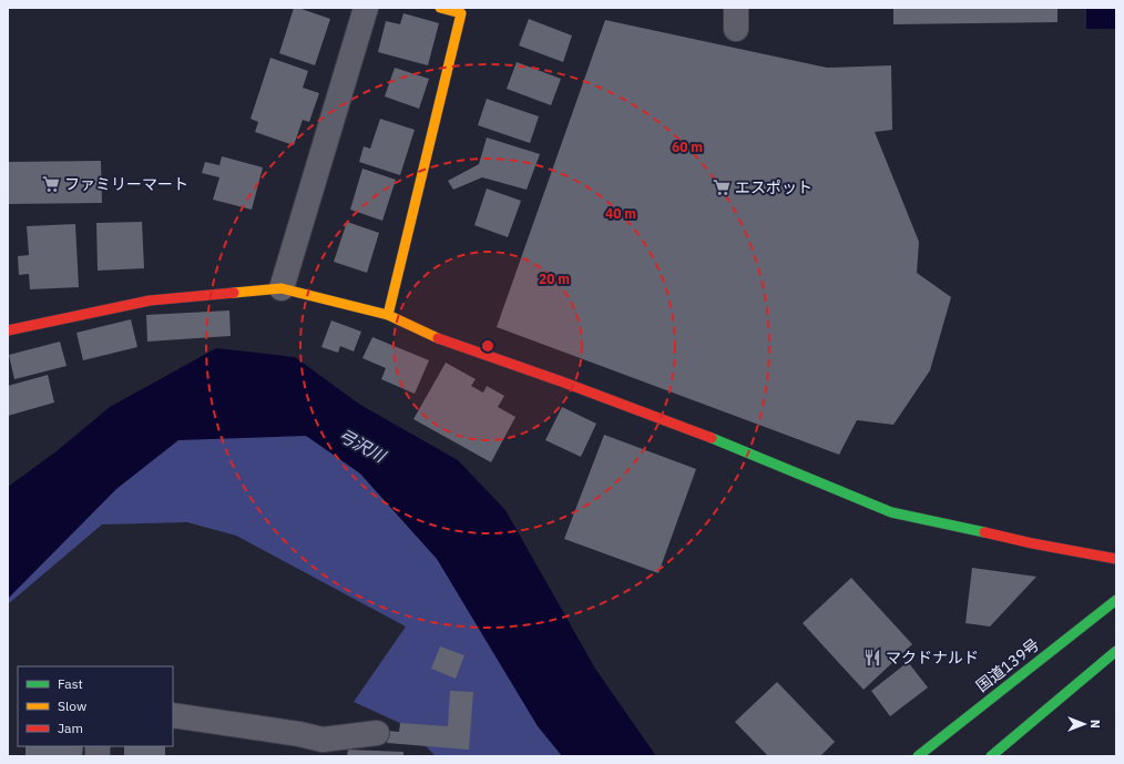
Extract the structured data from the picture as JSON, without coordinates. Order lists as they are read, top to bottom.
{
  "streets": {
    "main road": ["国道139号"]
  },
  "water": ["弓沢川"],
  "places": {
    "supermarket": ["ファミリーマート", "エスポット"],
    "restaurant": ["マクドナルド"]
  },
  "legend": ["Fast", "Slow", "Jam"],
  "north": "right",
  "rings": ["60 m", "40 m", "20 m"]
}
